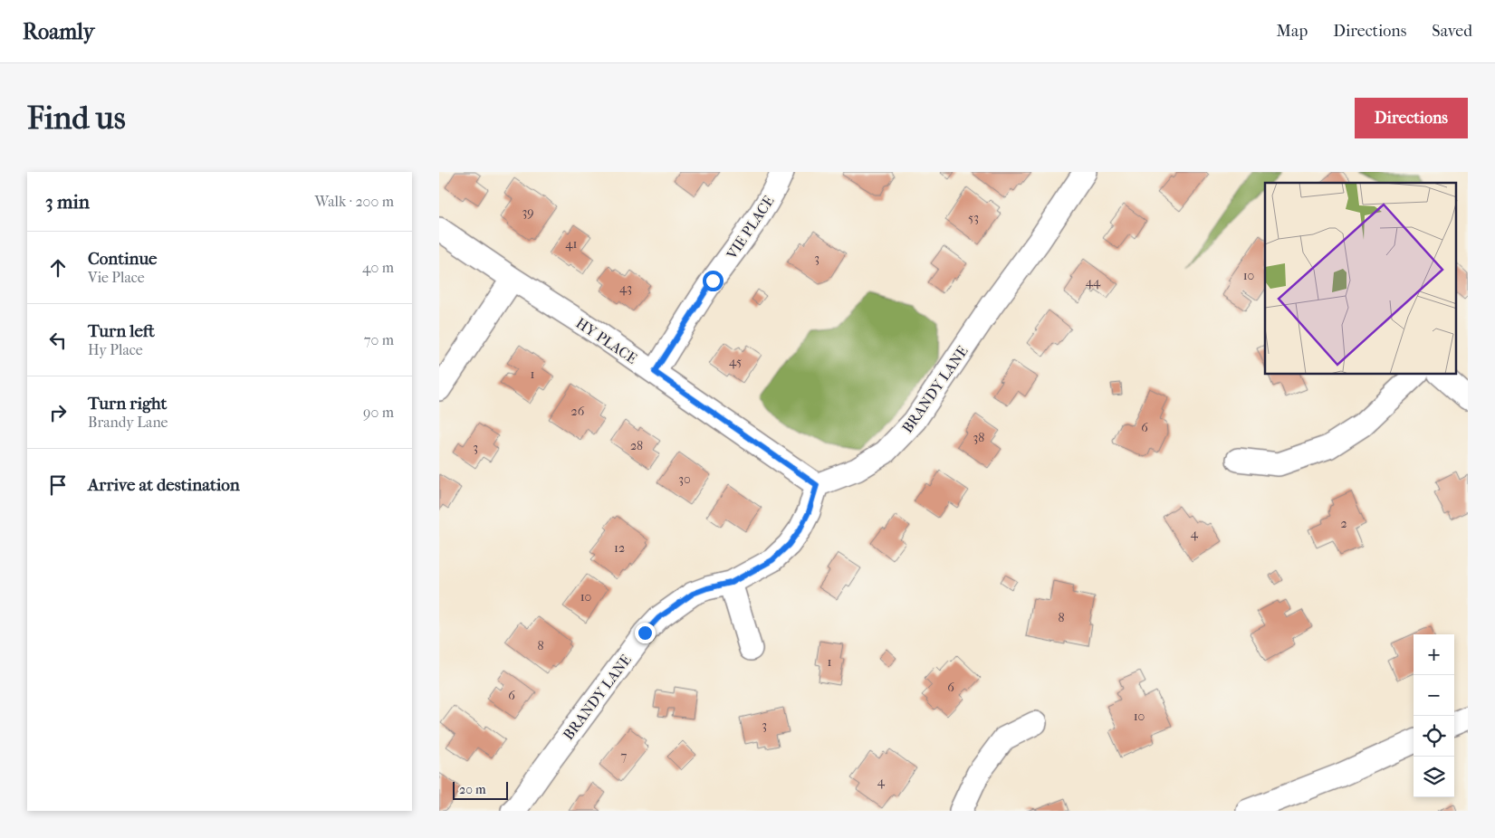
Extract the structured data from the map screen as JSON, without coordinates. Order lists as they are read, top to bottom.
{
  "streets": {
    "street": ["VIE PLACE", "HY PLACE", "BRANDY LANE"]
  },
  "crossings": [
    ["VIE PLACE", "HY PLACE"],
    ["HY PLACE", "BRANDY LANE"]
  ],
  "house_numbers": [
    "39",
    "53",
    "41",
    "3",
    "10",
    "44",
    "43",
    "45",
    "1",
    "26",
    "6",
    "38",
    "28",
    "3",
    "30",
    "2",
    "4",
    "12",
    "10",
    "8",
    "8",
    "1",
    "6",
    "6",
    "10",
    "3",
    "7",
    "4"
  ],
  "scale_bar": "20 m",
  "page": {
    "header": "Roamly",
    "nav": ["Map", "Directions", "Saved"],
    "buttons": "Directions",
    "title": "Find us",
    "heading": ["3 min", "Walk · 200 m"],
    "list": [
      ["Continue", "Vie Place", "40 m"],
      ["Turn left", "Hy Place", "70 m"],
      ["Turn right", "Brandy Lane", "90 m"],
      "Arrive at destination"
    ],
    "map_buttons": ["+", "−"],
    "scale": "20 m"
  }
}
